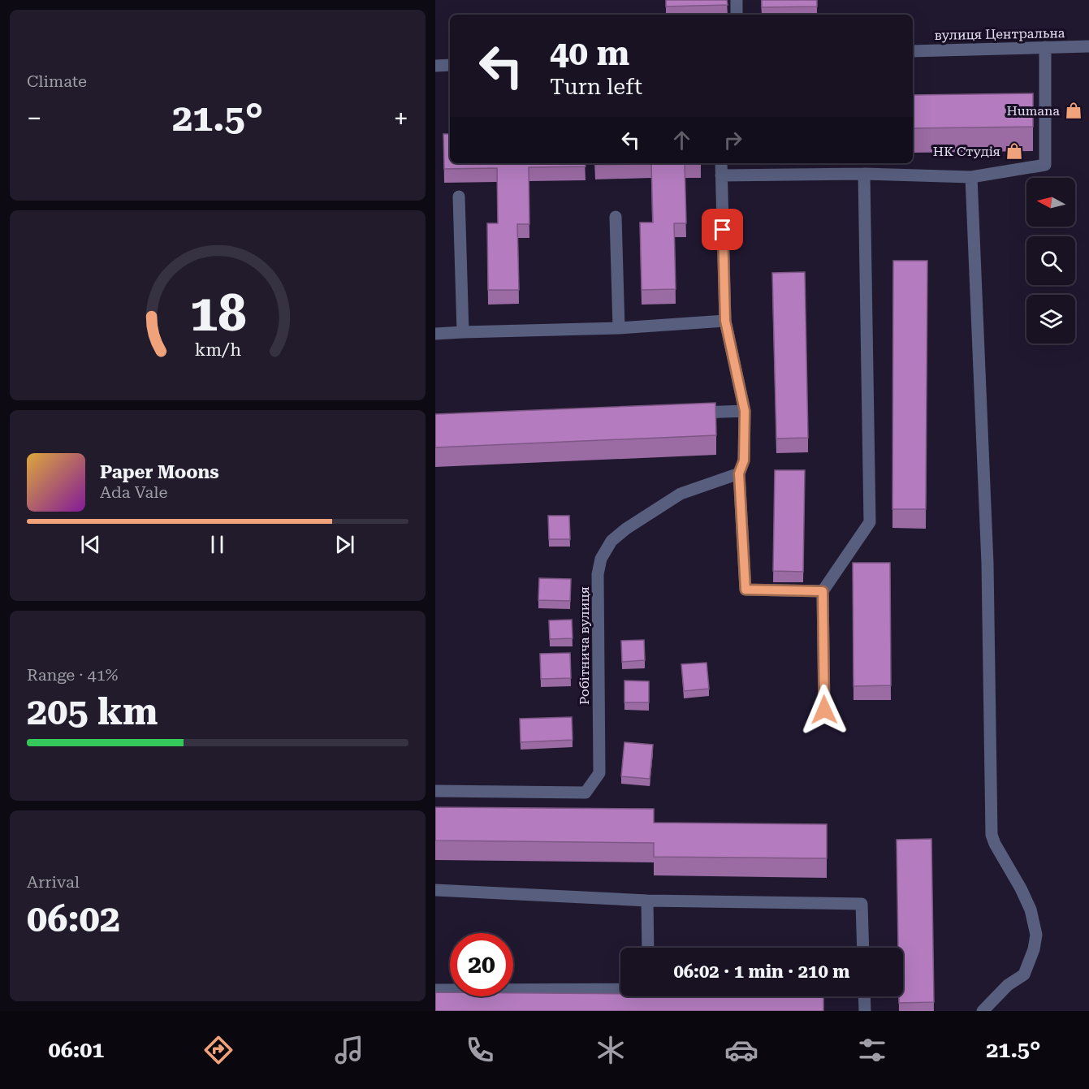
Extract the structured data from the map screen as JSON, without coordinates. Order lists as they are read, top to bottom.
{
  "streets": {
    "street": ["вулиця Центральна", "Робітнича вулиця"]
  },
  "places": {
    "shop": ["Humana", "НК Студія"]
  },
  "north": "left",
  "page": {
    "tile": [
      "Climate",
      ["Range · 41%", "205 km"],
      ["Arrival", "06:02"]
    ],
    "turn": ["40 m", "Turn left"],
    "heat": ["−", "21.5°", "+"],
    "song": ["Paper Moons", "Ada Vale"],
    "limit": "20",
    "trip": "06:02 · 1 min · 210 m",
    "tabs": ["06:01", "21.5°"],
    "gauge": ["18", "km/h"]
  }
}
